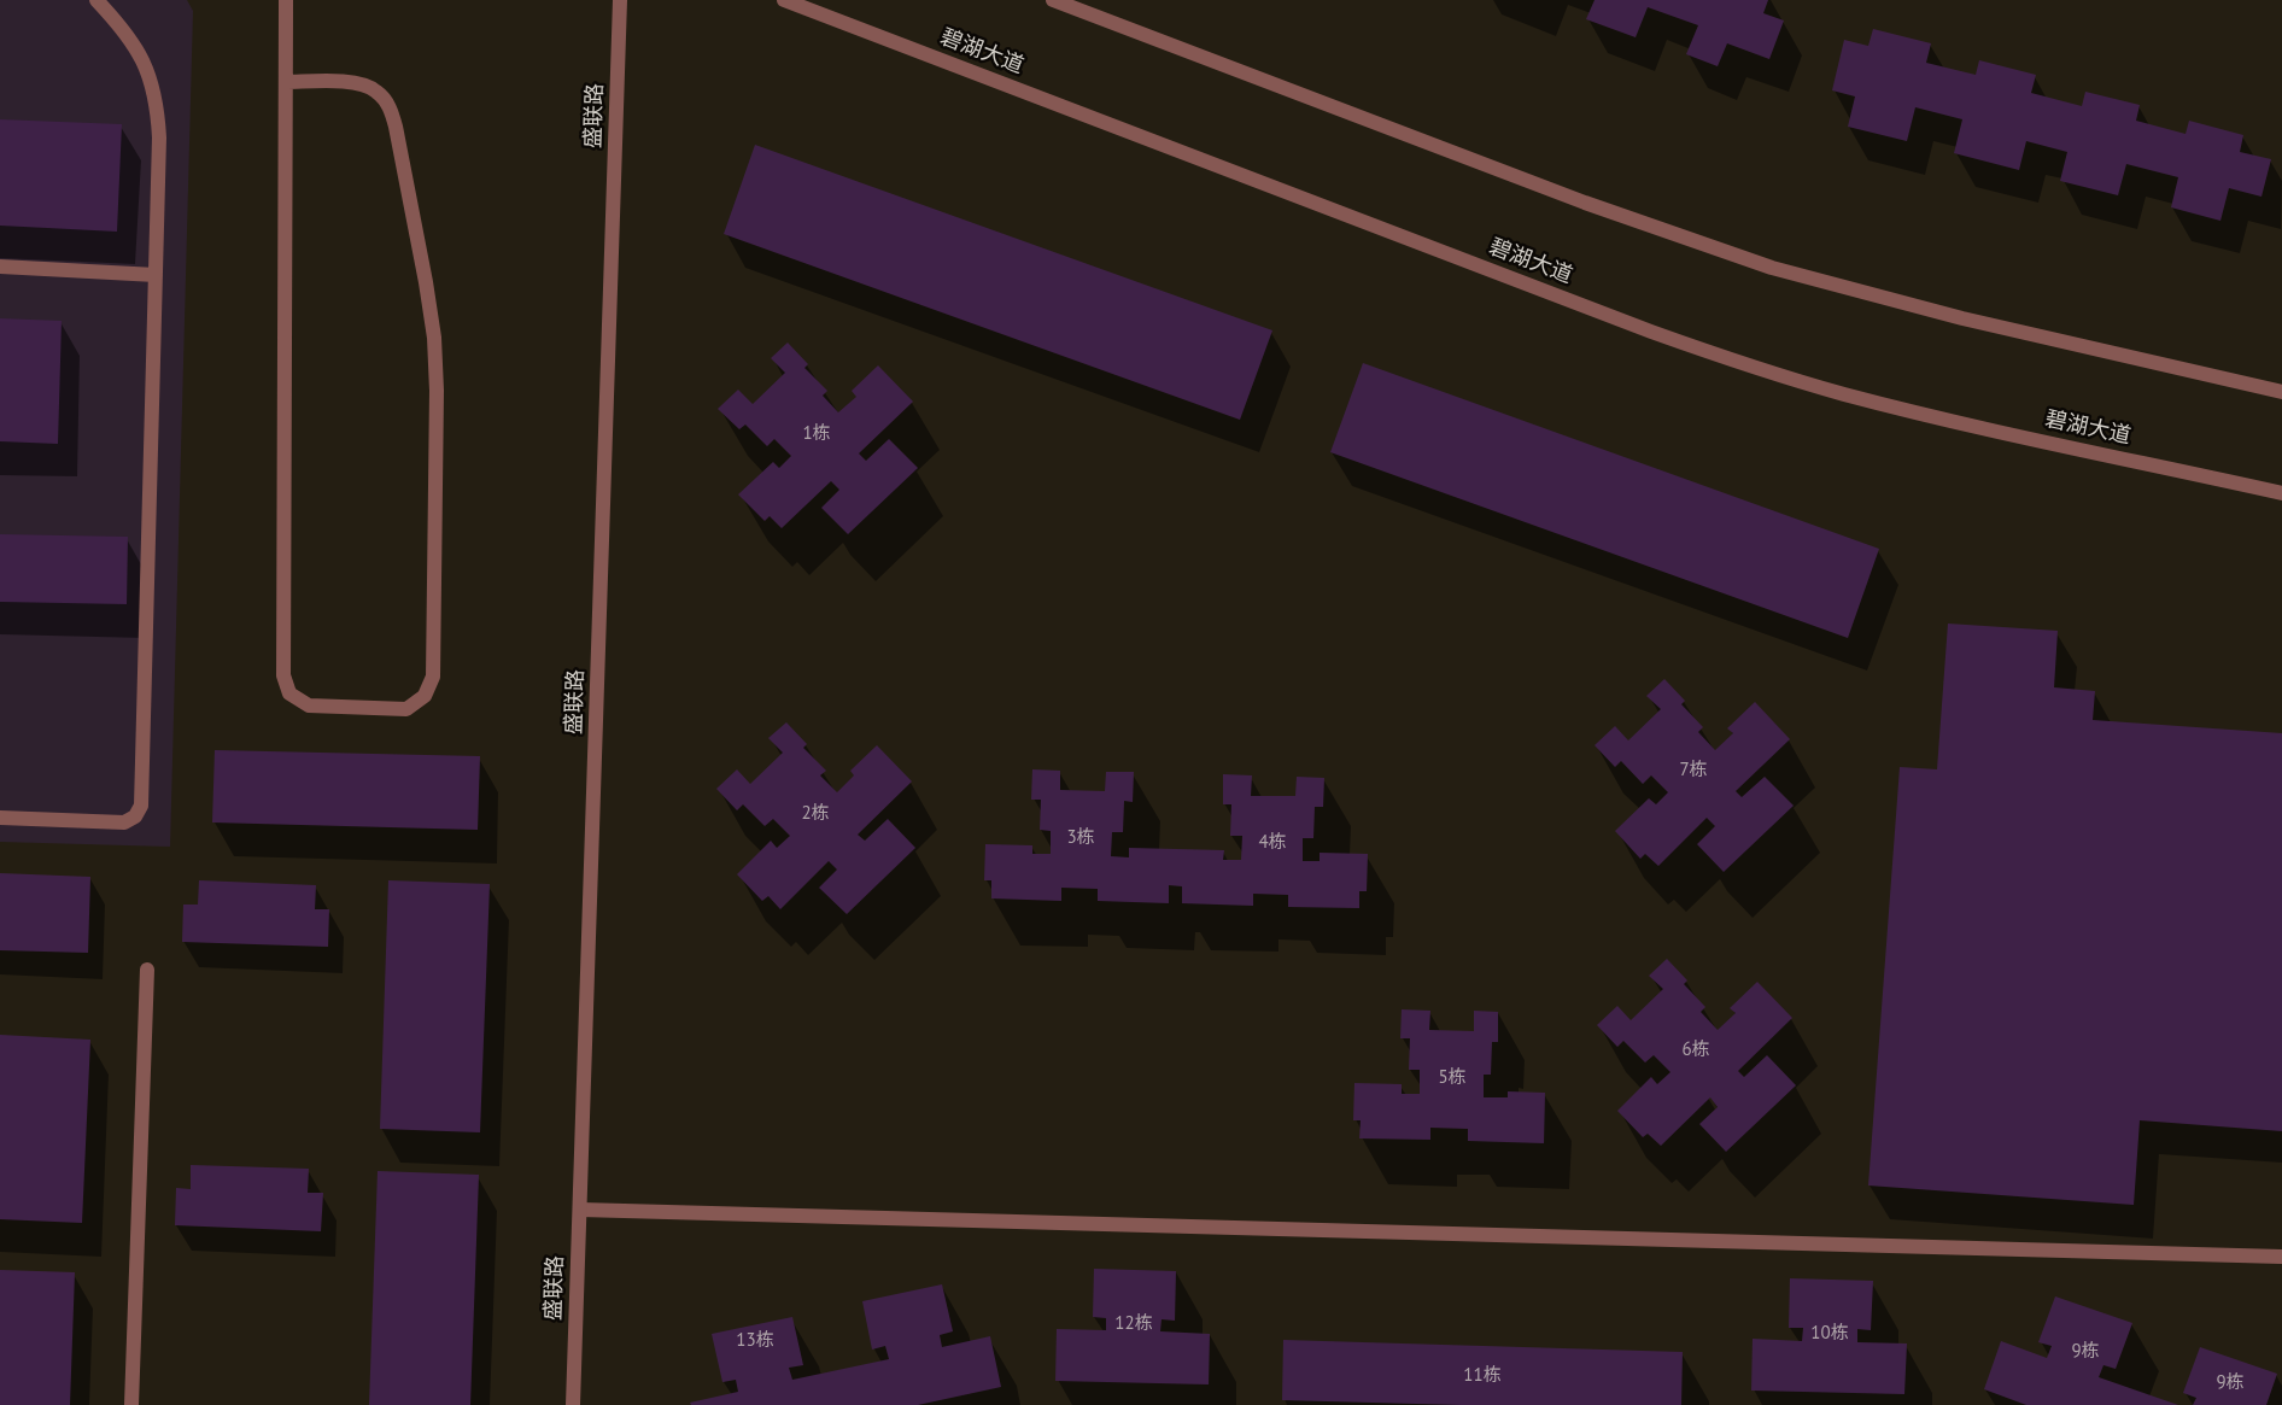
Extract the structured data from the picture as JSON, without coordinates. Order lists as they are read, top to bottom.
{
  "streets": {
    "street": ["碧湖大道", "盛联路"]
  },
  "house_numbers": [
    "1栋",
    "7栋",
    "2栋",
    "3栋",
    "4栋",
    "6栋",
    "5栋",
    "12栋",
    "10栋",
    "13栋",
    "9栋",
    "11栋",
    "9栋"
  ]
}
